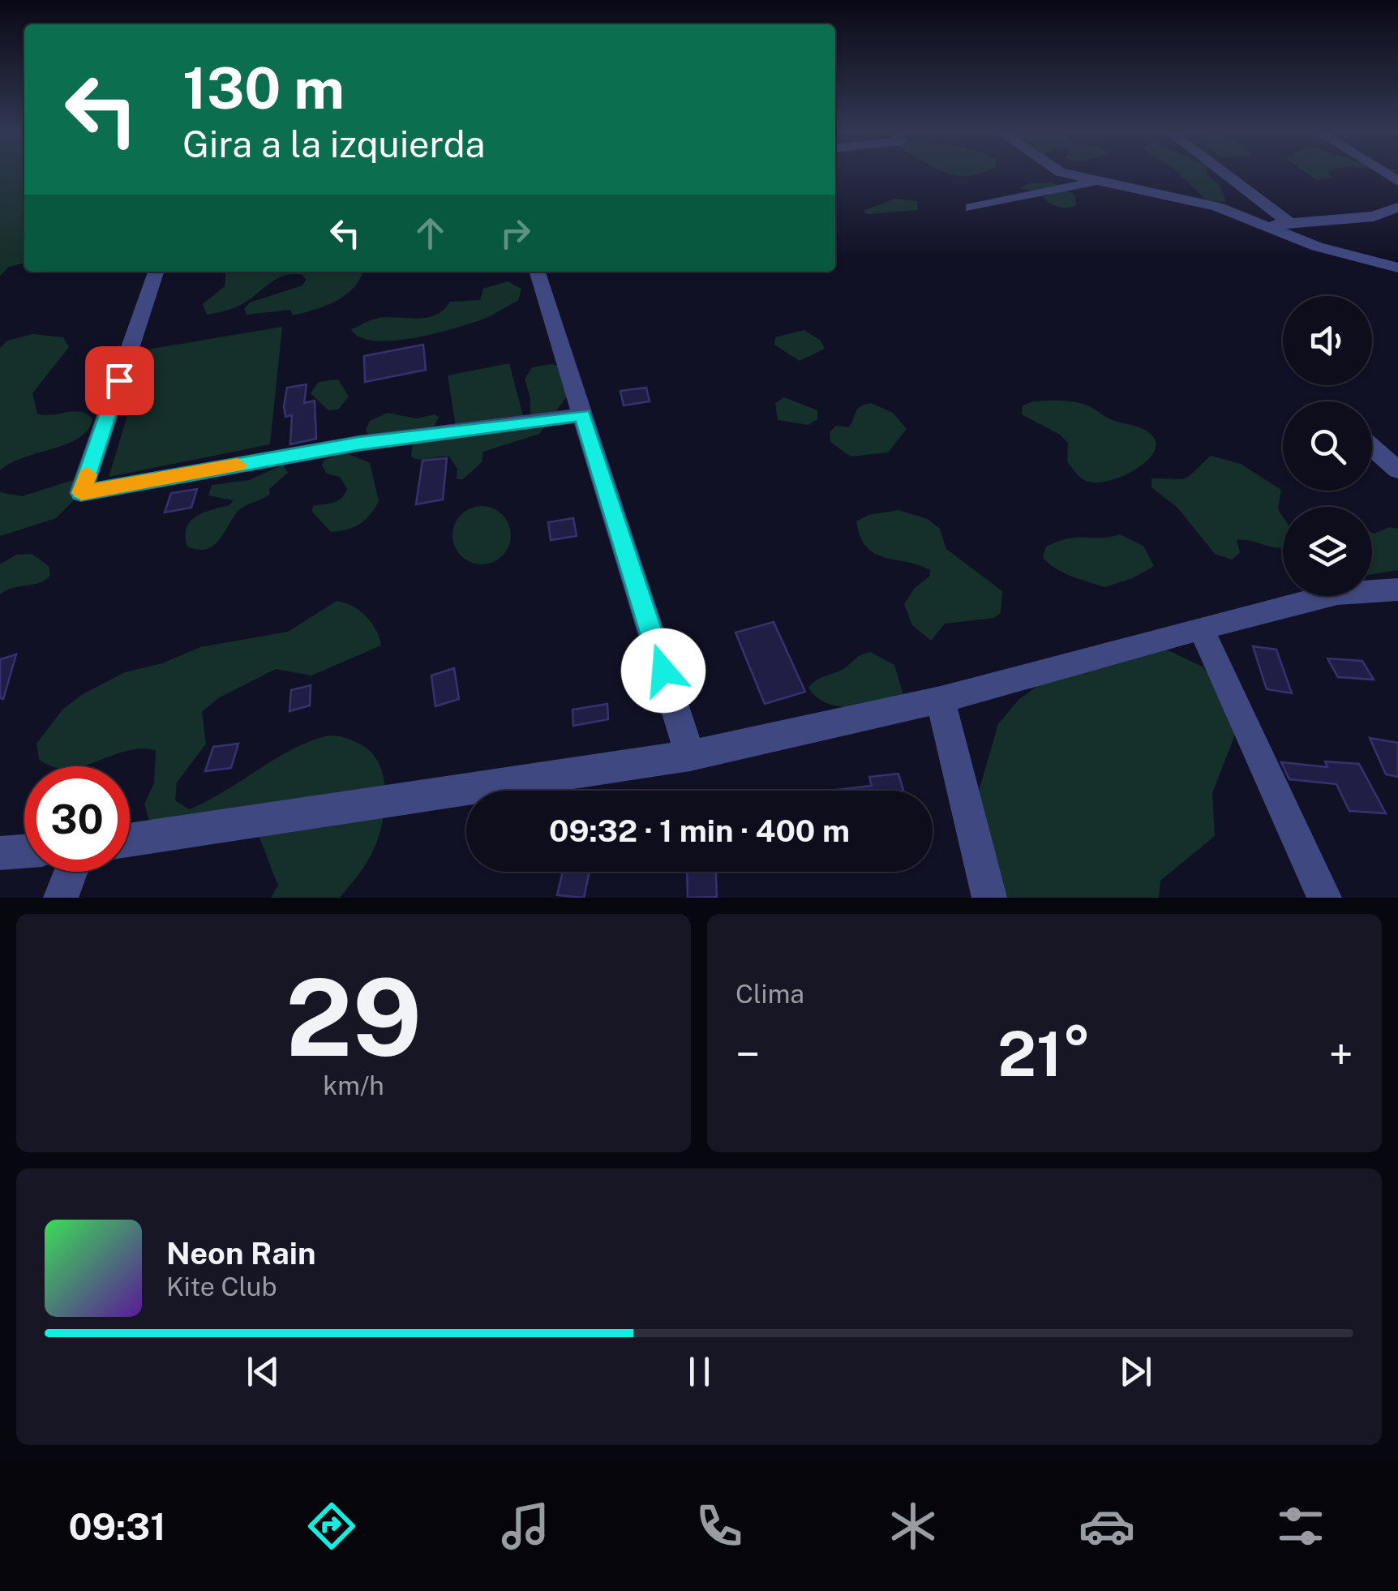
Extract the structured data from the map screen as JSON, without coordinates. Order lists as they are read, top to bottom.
{
  "page": {
    "turn": ["130 m", "Gira a la izquierda"],
    "limit": "30",
    "trip": "09:32 · 1 min · 400 m",
    "tile": [
      ["29", "km/h"],
      "Clima"
    ],
    "heat": ["−", "21°", "+"],
    "song": ["Neon Rain", "Kite Club"],
    "tabs": "09:31"
  }
}
